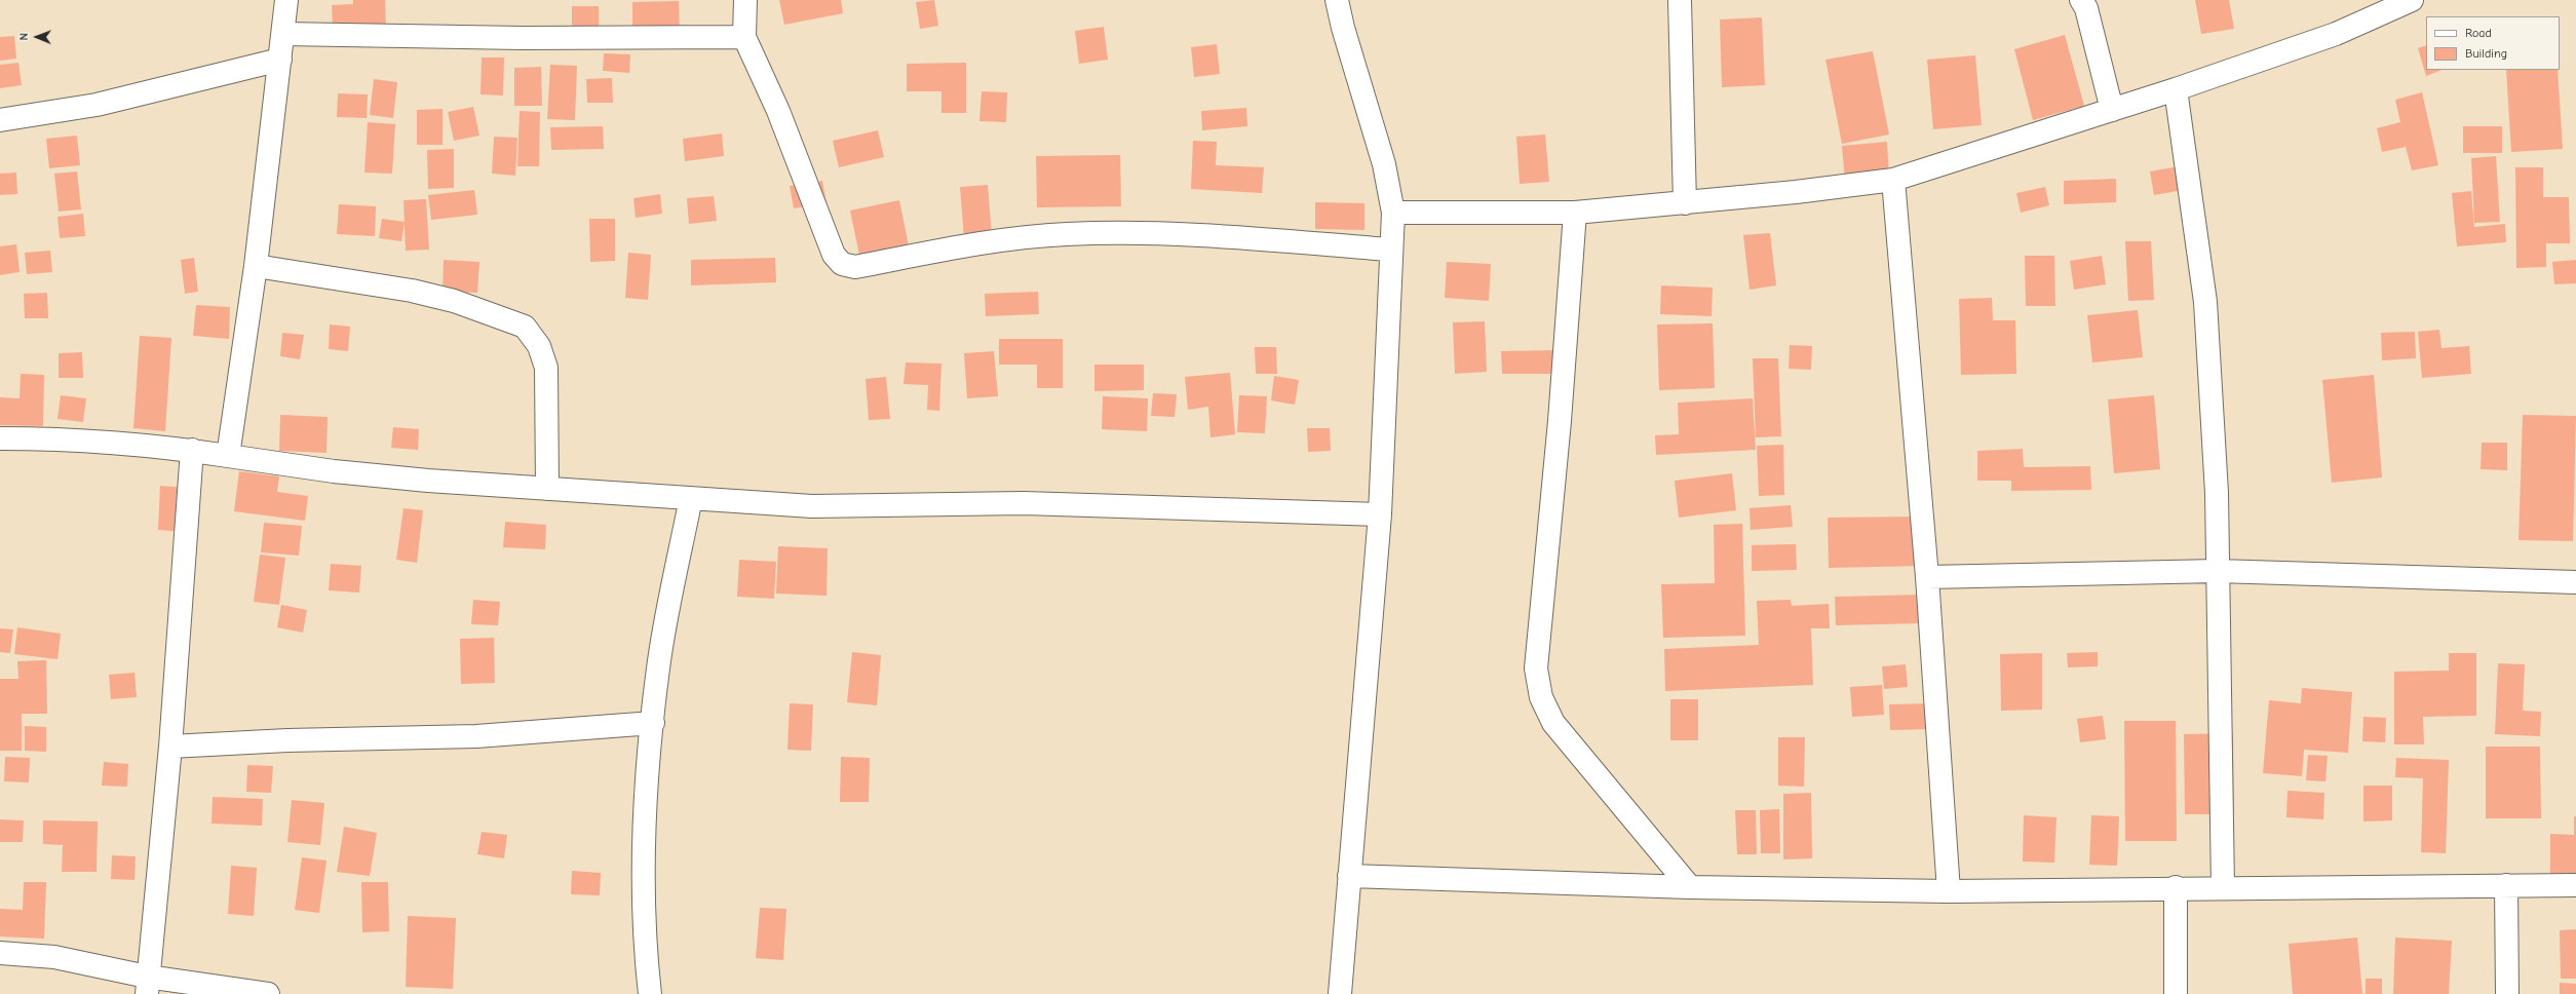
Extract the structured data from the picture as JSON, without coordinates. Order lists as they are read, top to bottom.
{
  "legend": ["Road", "Building"],
  "north": "left"
}
